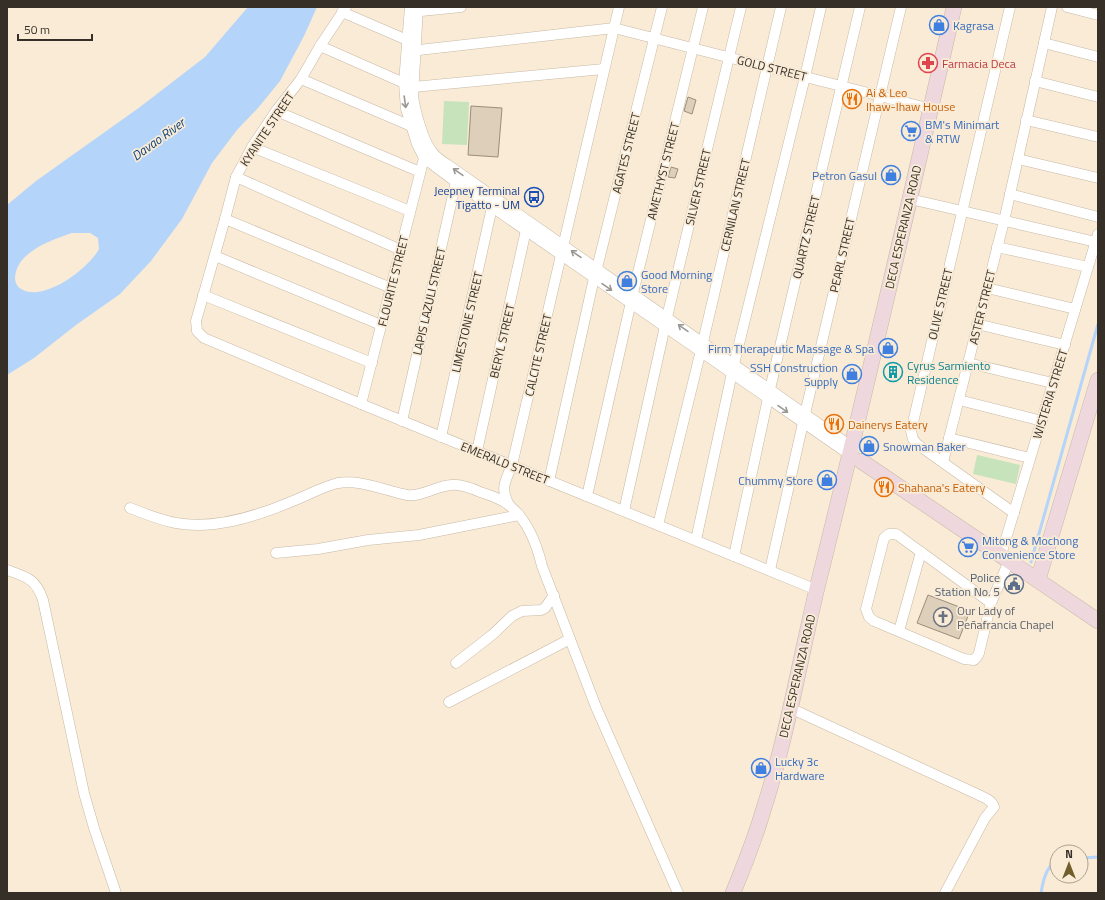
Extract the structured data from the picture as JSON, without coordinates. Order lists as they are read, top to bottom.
{
  "streets": {
    "street": [
      "GOLD STREET",
      "KYANITE STREET",
      "AGATES STREET",
      "AMETHYST STREET",
      "SILVER STREET",
      "CERNILAN STREET",
      "DECA ESPERANZA ROAD",
      "QUARTZ STREET",
      "PEARL STREET",
      "FLOURITE STREET",
      "LAPIS LAZULI STREET",
      "OLIVE STREET",
      "ASTER STREET",
      "LIMESTONE STREET",
      "BERYL STREET",
      "CALCITE STREET",
      "WISTERIA STREET",
      "EMERALD STREET"
    ]
  },
  "crossings": [
    ["GOLD STREET", "AGATES STREET"],
    ["GOLD STREET", "AMETHYST STREET"],
    ["GOLD STREET", "SILVER STREET"],
    ["GOLD STREET", "CERNILAN STREET"],
    ["GOLD STREET", "DECA ESPERANZA ROAD"],
    ["GOLD STREET", "QUARTZ STREET"],
    ["GOLD STREET", "PEARL STREET"],
    ["GOLD STREET", "CALCITE STREET"],
    ["KYANITE STREET", "EMERALD STREET"],
    ["AGATES STREET", "EMERALD STREET"],
    ["AMETHYST STREET", "EMERALD STREET"],
    ["SILVER STREET", "EMERALD STREET"],
    ["CERNILAN STREET", "EMERALD STREET"],
    ["DECA ESPERANZA ROAD", "EMERALD STREET"],
    ["QUARTZ STREET", "EMERALD STREET"],
    ["PEARL STREET", "EMERALD STREET"],
    ["FLOURITE STREET", "EMERALD STREET"],
    ["LAPIS LAZULI STREET", "EMERALD STREET"],
    ["OLIVE STREET", "ASTER STREET"],
    ["OLIVE STREET", "WISTERIA STREET"],
    ["LIMESTONE STREET", "EMERALD STREET"],
    ["BERYL STREET", "EMERALD STREET"],
    ["CALCITE STREET", "EMERALD STREET"]
  ],
  "water": ["Davao River"],
  "places": {
    "shop": [
      "Kagrasa",
      "Petron Gasul",
      "Good Morning Store",
      "Firm Therapeutic Massage & Spa",
      "SSH Construction Supply",
      "Snowman Baker",
      "Chummy Store",
      "Lucky 3c Hardware"
    ],
    "pharmacy": ["Farmacia Deca"],
    "restaurant": ["Ai & Leo Ihaw-Ihaw House", "Dainerys Eatery", "Shahana's Eatery"],
    "supermarket": ["BM's Minimart & RTW", "Mitong & Mochong Convenience Store"],
    "bus stop": ["Jeepney Terminal Tigatto - UM"],
    "building": ["Cyrus Sarmiento Residence"],
    "public building": ["Police Station No. 5"],
    "church": ["Our Lady of Peñafrancia Chapel"]
  },
  "scale_bar": "50 m",
  "north": "top"
}
